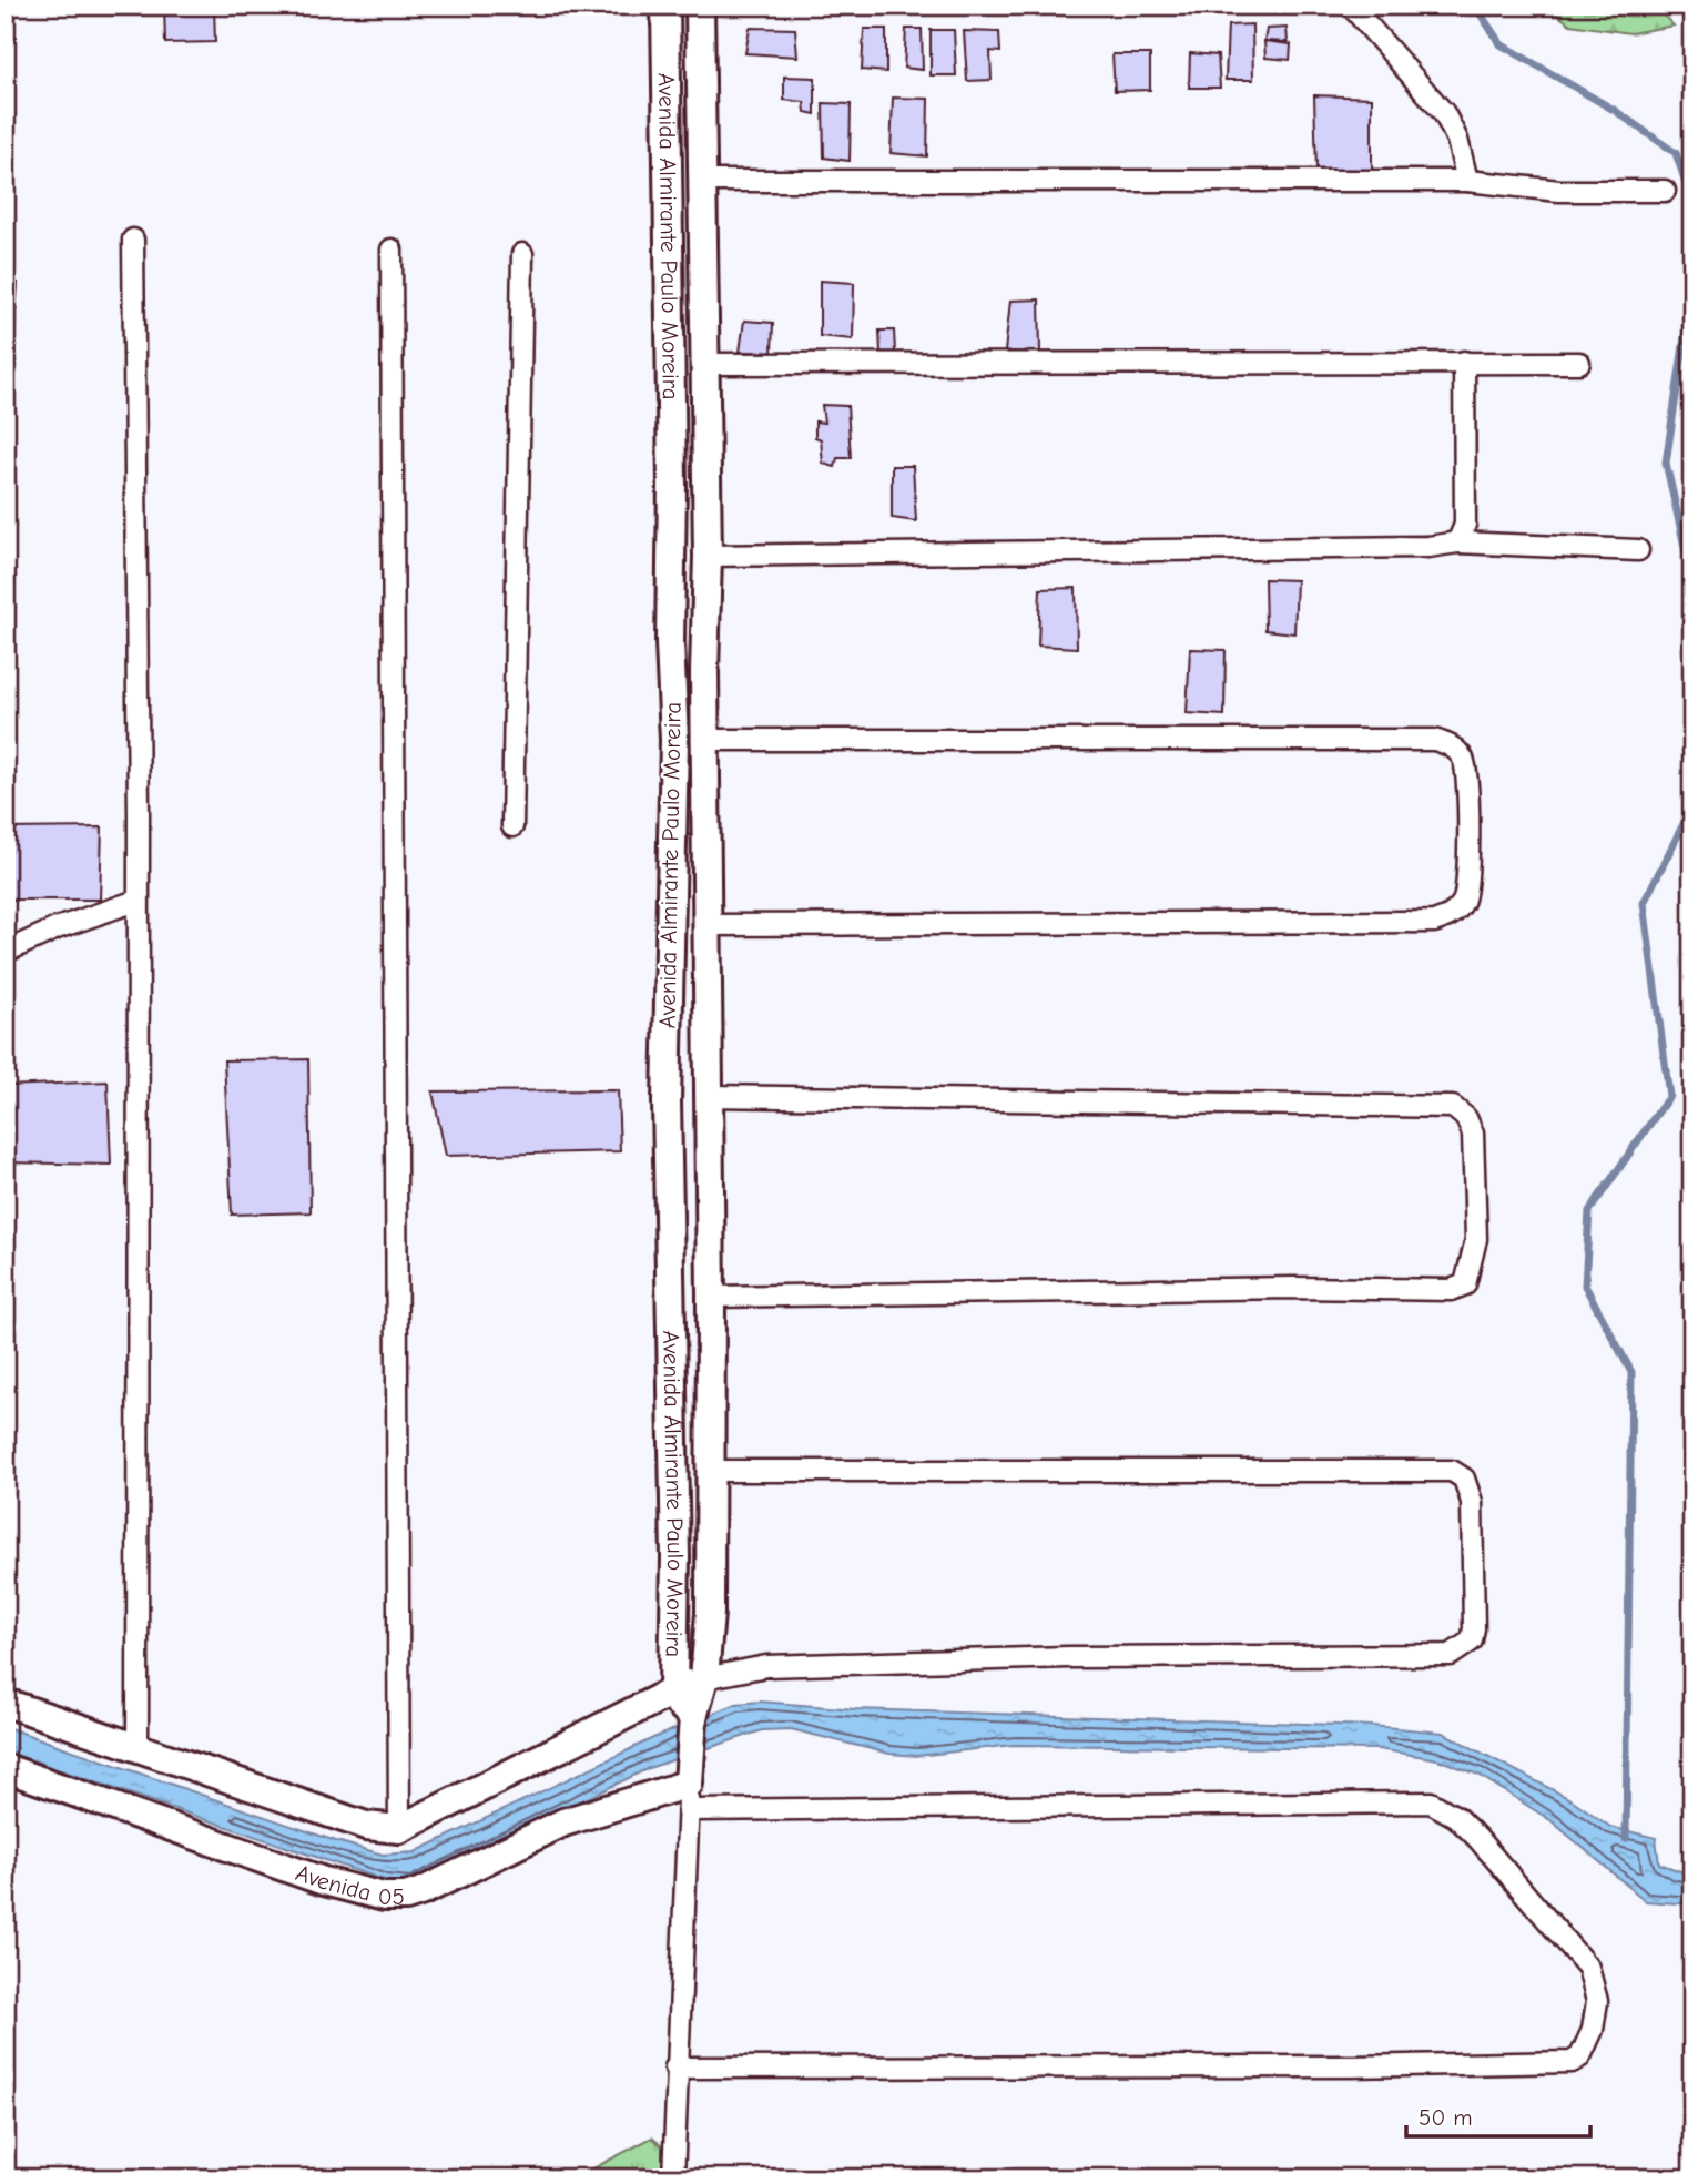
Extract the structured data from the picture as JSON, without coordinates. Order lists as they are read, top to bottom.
{
  "streets": {
    "main road": ["Avenida Almirante Paulo Moreira", "Avenida 05"]
  },
  "crossings": [
    ["Avenida Almirante Paulo Moreira", "Avenida 05"]
  ],
  "scale_bar": "50 m"
}
